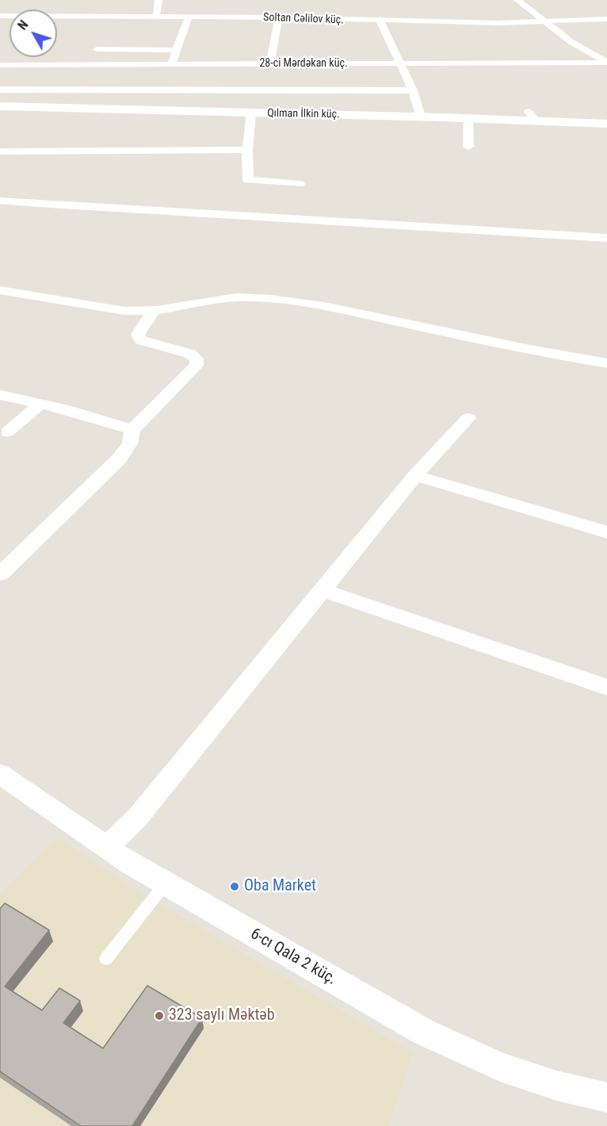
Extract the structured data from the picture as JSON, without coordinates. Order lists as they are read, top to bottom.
{
  "streets": {
    "street": [
      "Soltan Cəlilov küç.",
      "28-ci Mərdəkan küç.",
      "Qılman İlkin küç.",
      "6-cı Qala 2 küç."
    ]
  },
  "places": ["Oba Market", "323 saylı Məktəb"],
  "north": "top left"
}
